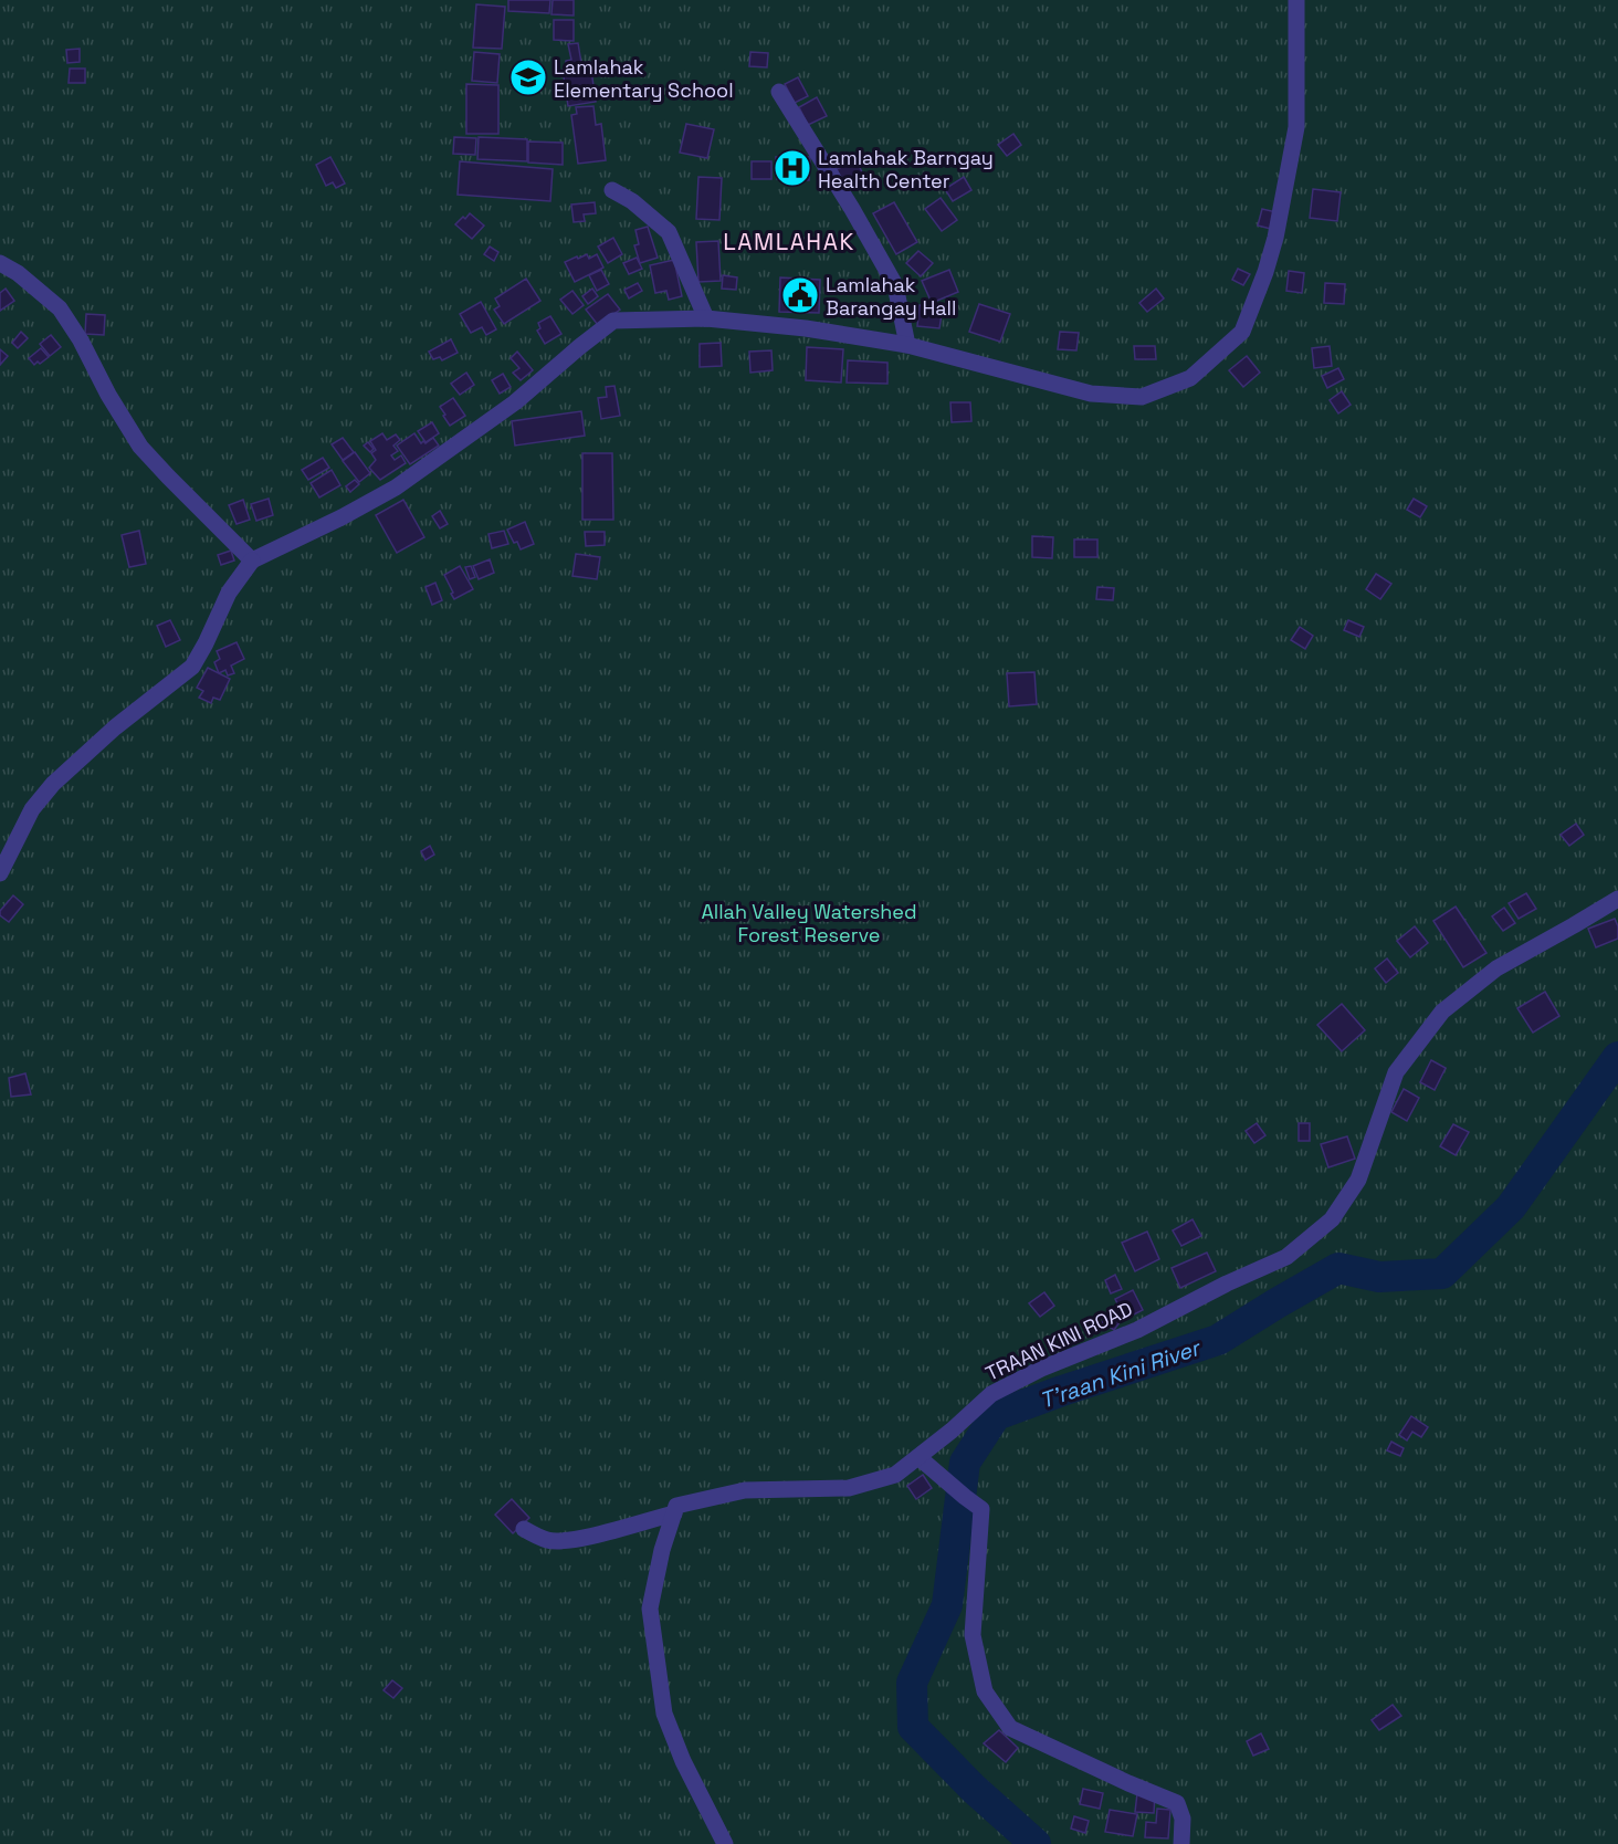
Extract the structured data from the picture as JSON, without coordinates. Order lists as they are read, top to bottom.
{
  "streets": {
    "street": ["TRAAN KINI ROAD"]
  },
  "districts": ["LAMLAHAK"],
  "water": ["T'raan Kini River"],
  "parks": ["Allah Valley Watershed Forest Reserve"],
  "places": {
    "school or university": ["Lamlahak Elementary School"],
    "hospital": ["Lamlahak Barngay Health Center"],
    "public building": ["Lamlahak Barangay Hall"]
  }
}
